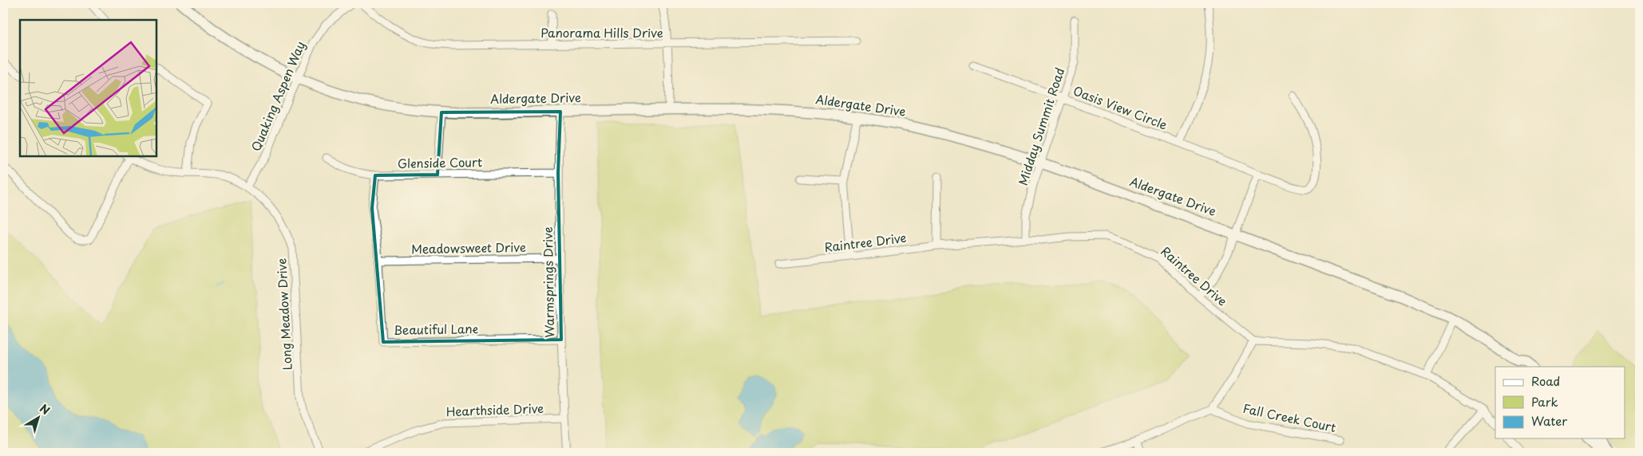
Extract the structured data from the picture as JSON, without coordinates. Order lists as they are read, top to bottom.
{
  "streets": {
    "street": [
      "Panorama Hills Drive",
      "Quaking Aspen Way",
      "Aldergate Drive",
      "Oasis View Circle",
      "Midday Summit Road",
      "Glenside Court",
      "Raintree Drive",
      "Meadowsweet Drive",
      "Warmsprings Drive",
      "Long Meadow Drive",
      "Beautiful Lane",
      "Hearthside Drive",
      "Fall Creek Court"
    ]
  },
  "crossings": [
    ["Quaking Aspen Way", "Aldergate Drive"],
    ["Quaking Aspen Way", "Long Meadow Drive"],
    ["Aldergate Drive", "Midday Summit Road"],
    ["Aldergate Drive", "Warmsprings Drive"],
    ["Oasis View Circle", "Midday Summit Road"],
    ["Midday Summit Road", "Raintree Drive"],
    ["Glenside Court", "Warmsprings Drive"],
    ["Glenside Court", "Beautiful Lane"],
    ["Meadowsweet Drive", "Warmsprings Drive"],
    ["Meadowsweet Drive", "Beautiful Lane"],
    ["Warmsprings Drive", "Beautiful Lane"],
    ["Warmsprings Drive", "Hearthside Drive"]
  ],
  "legend": ["Road", "Park", "Water"],
  "north": "top right"
}
